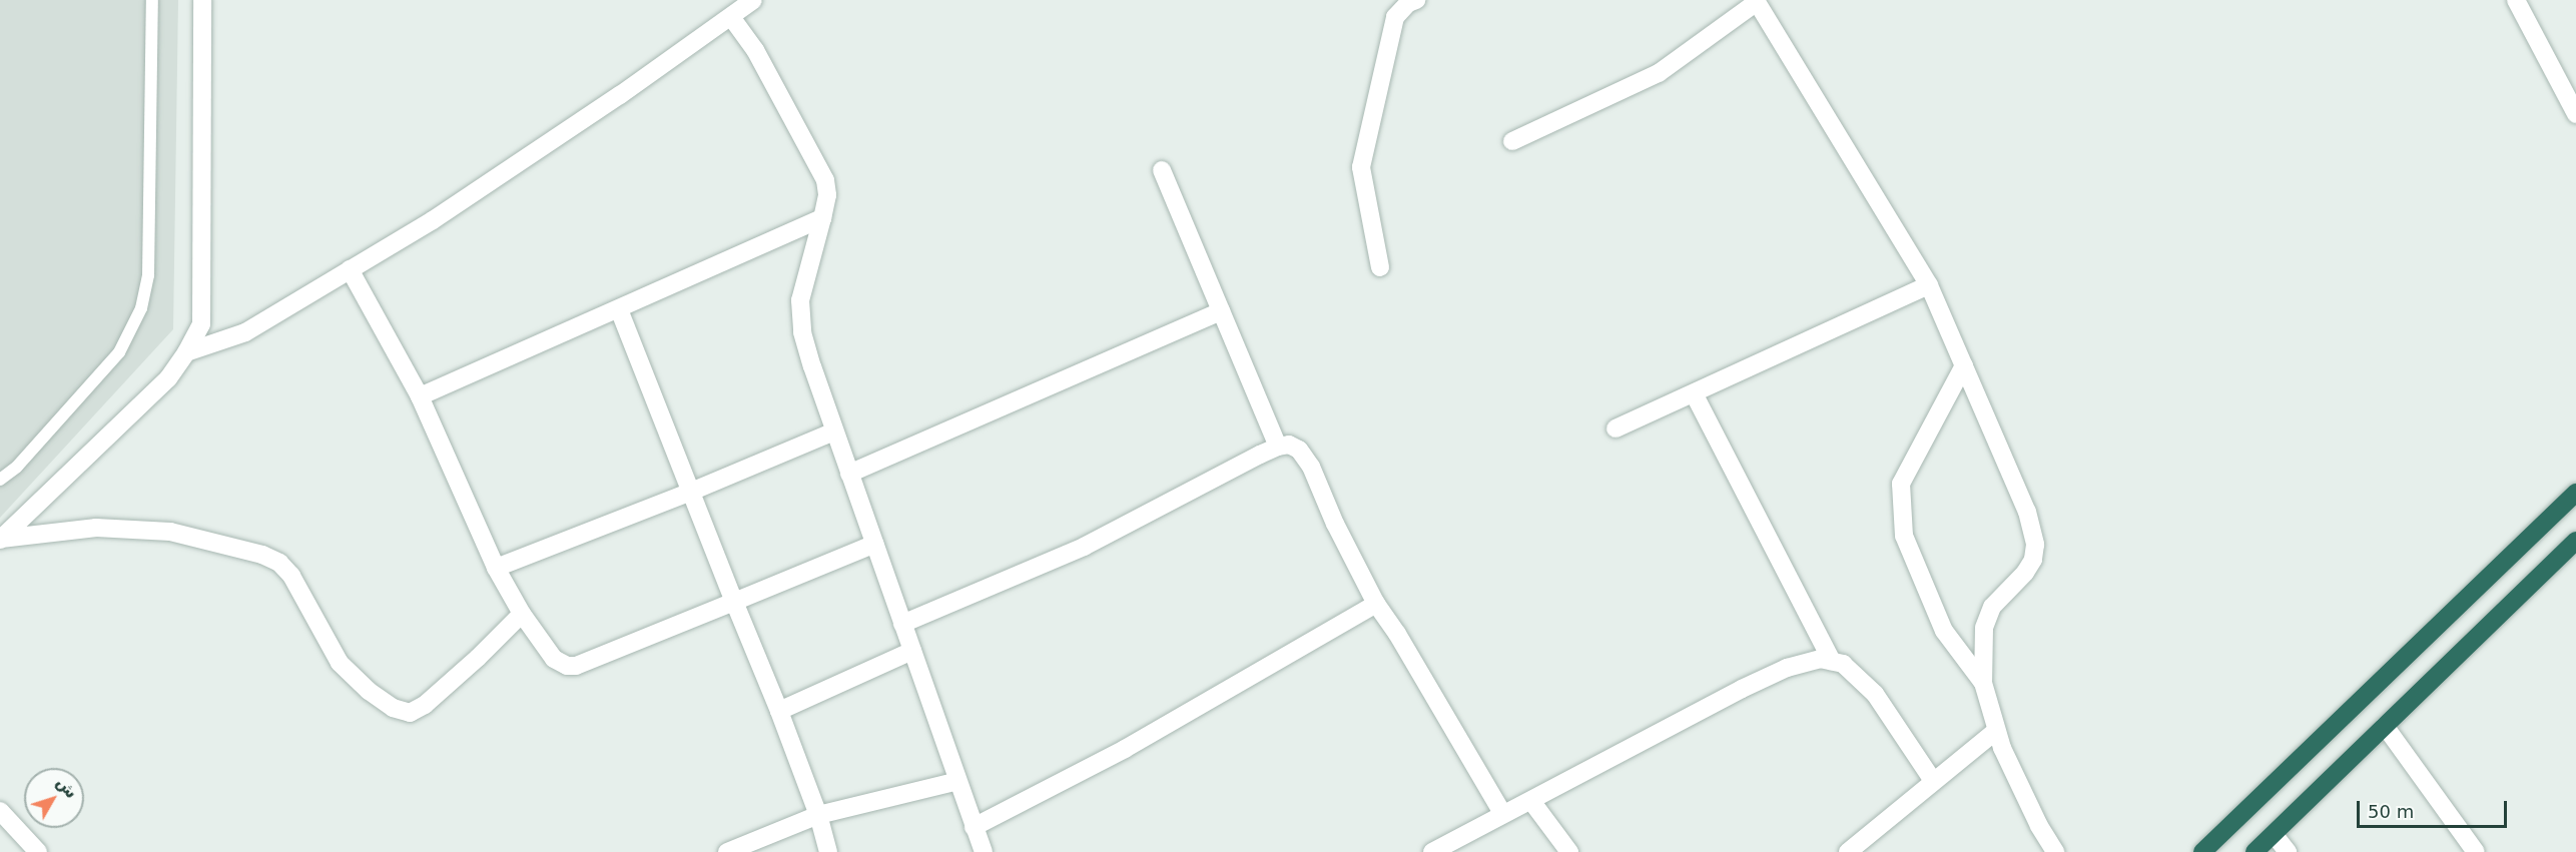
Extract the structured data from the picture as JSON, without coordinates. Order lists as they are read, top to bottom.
{
  "scale_bar": "50 m",
  "north": "top right"
}
